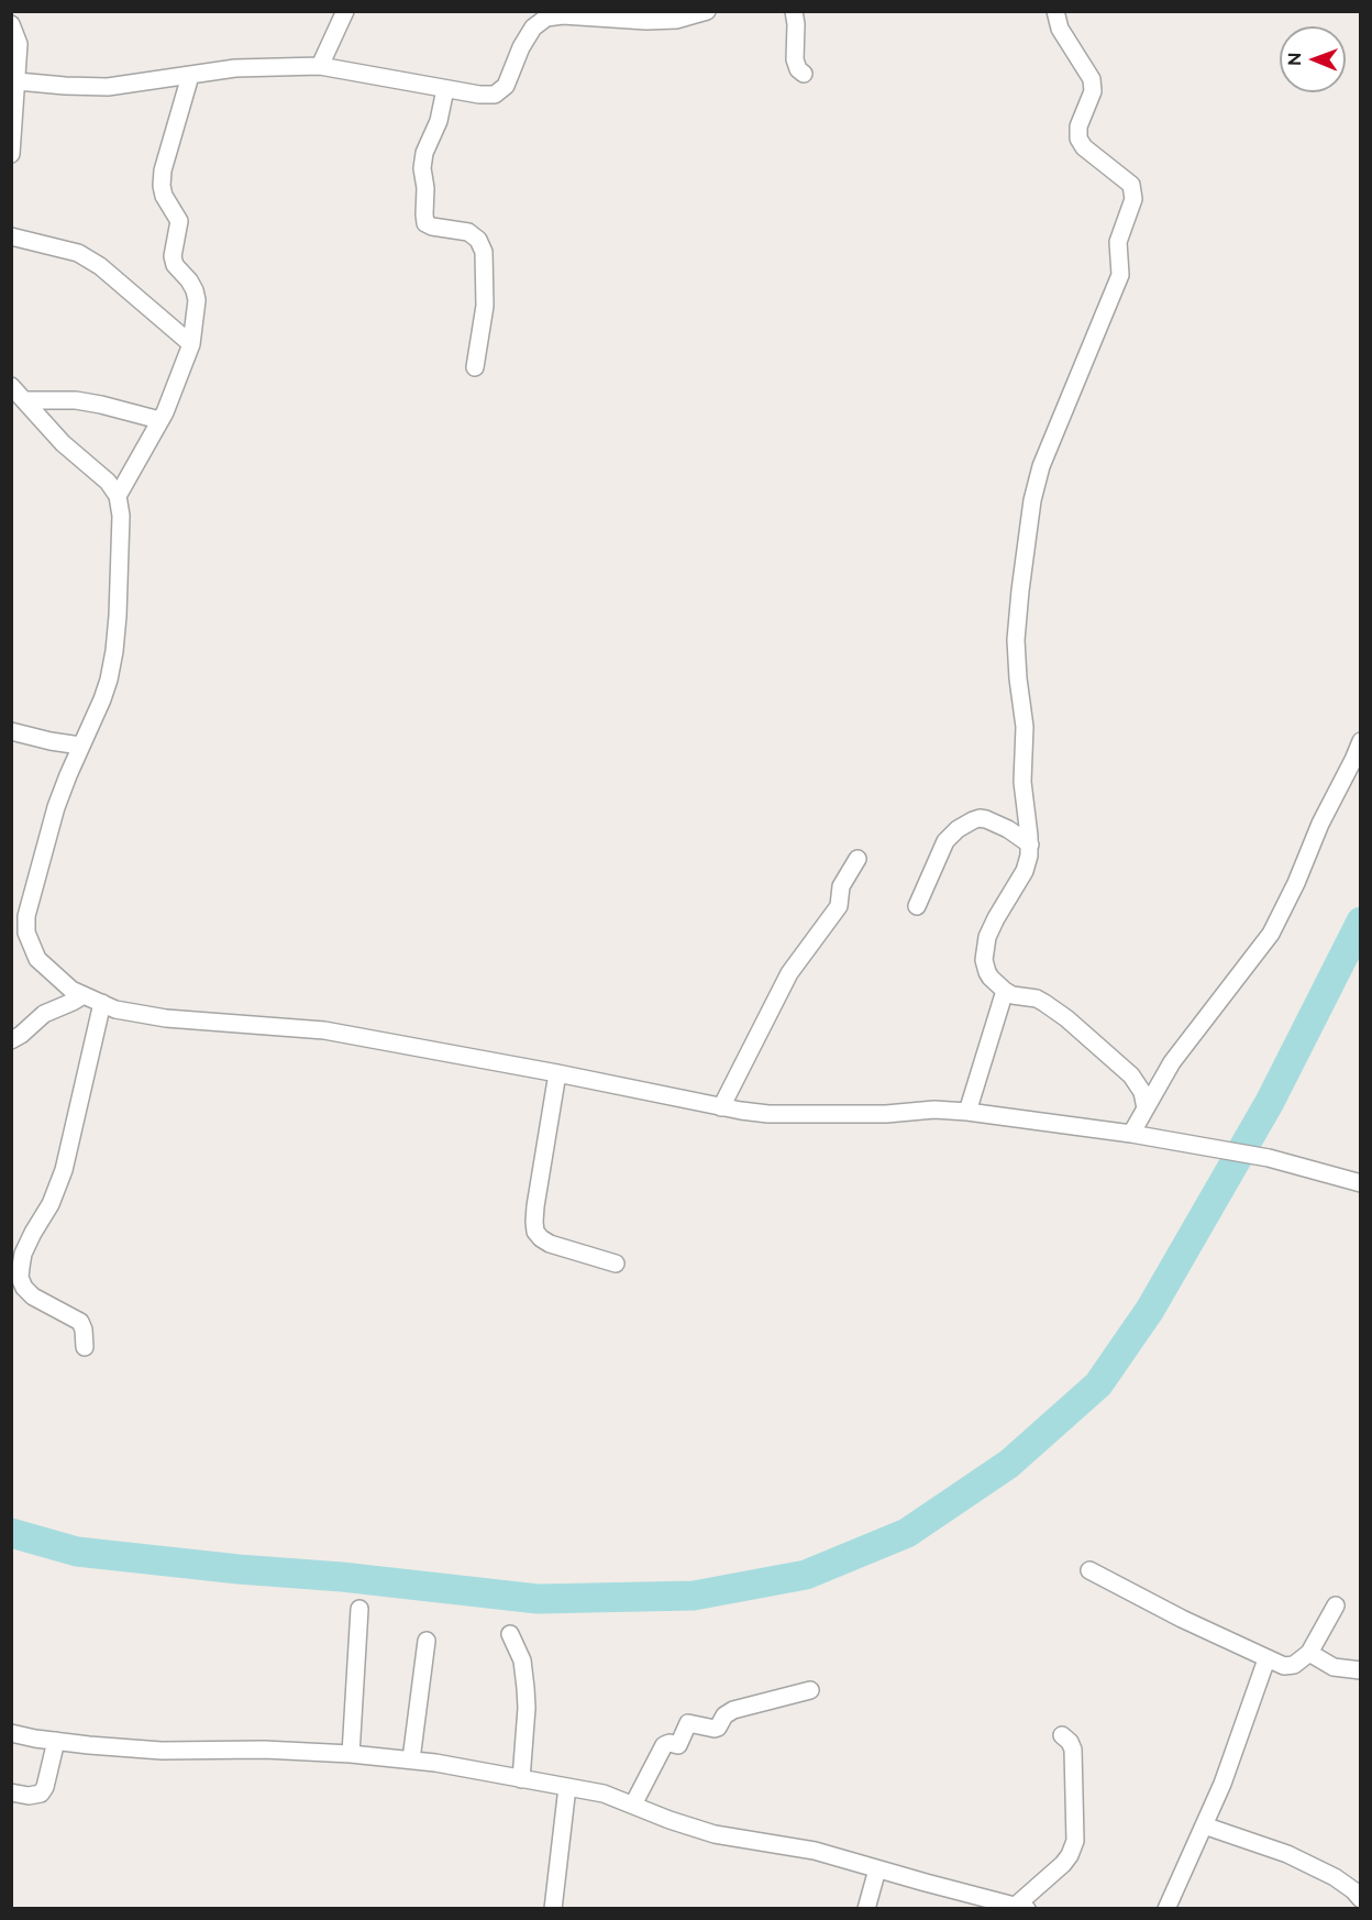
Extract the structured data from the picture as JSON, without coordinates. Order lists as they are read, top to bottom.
{
  "north": "left"
}
